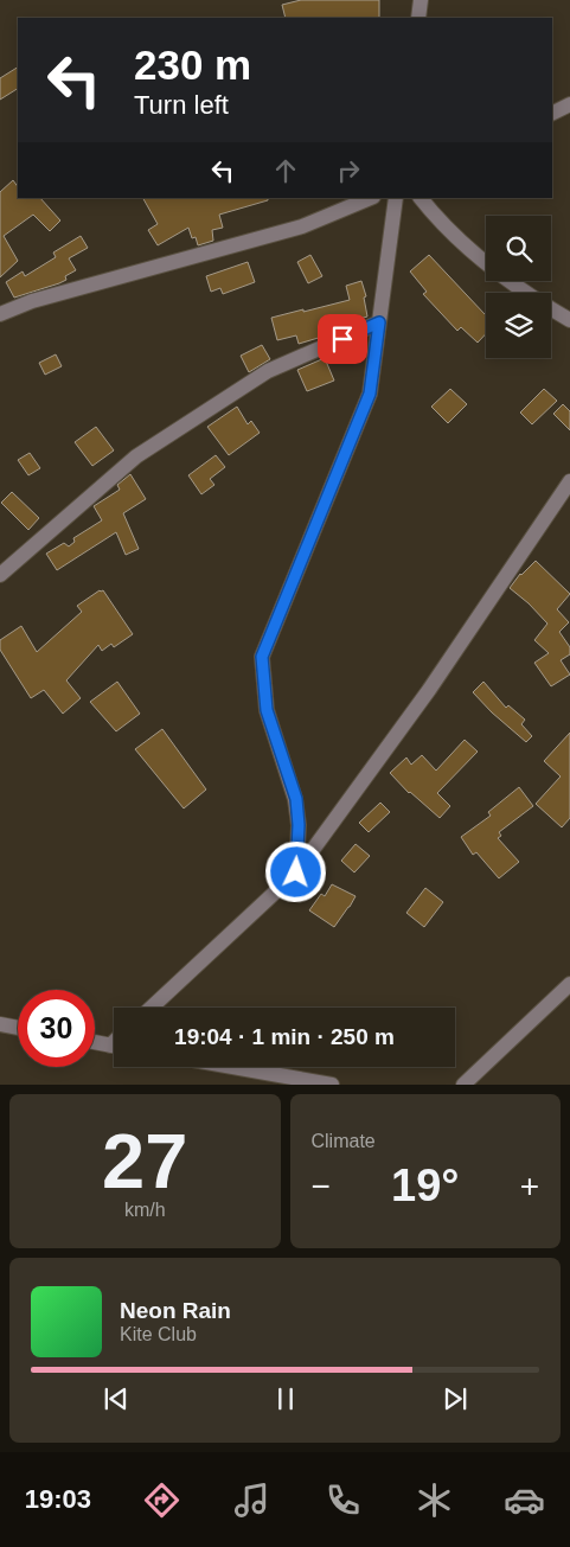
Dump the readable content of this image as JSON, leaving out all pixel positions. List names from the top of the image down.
{
  "page": {
    "turn": ["230 m", "Turn left"],
    "limit": "30",
    "trip": "19:04 · 1 min · 250 m",
    "tile": [
      ["27", "km/h"],
      "Climate"
    ],
    "heat": ["−", "19°", "+"],
    "song": ["Neon Rain", "Kite Club"],
    "tabs": "19:03"
  }
}
